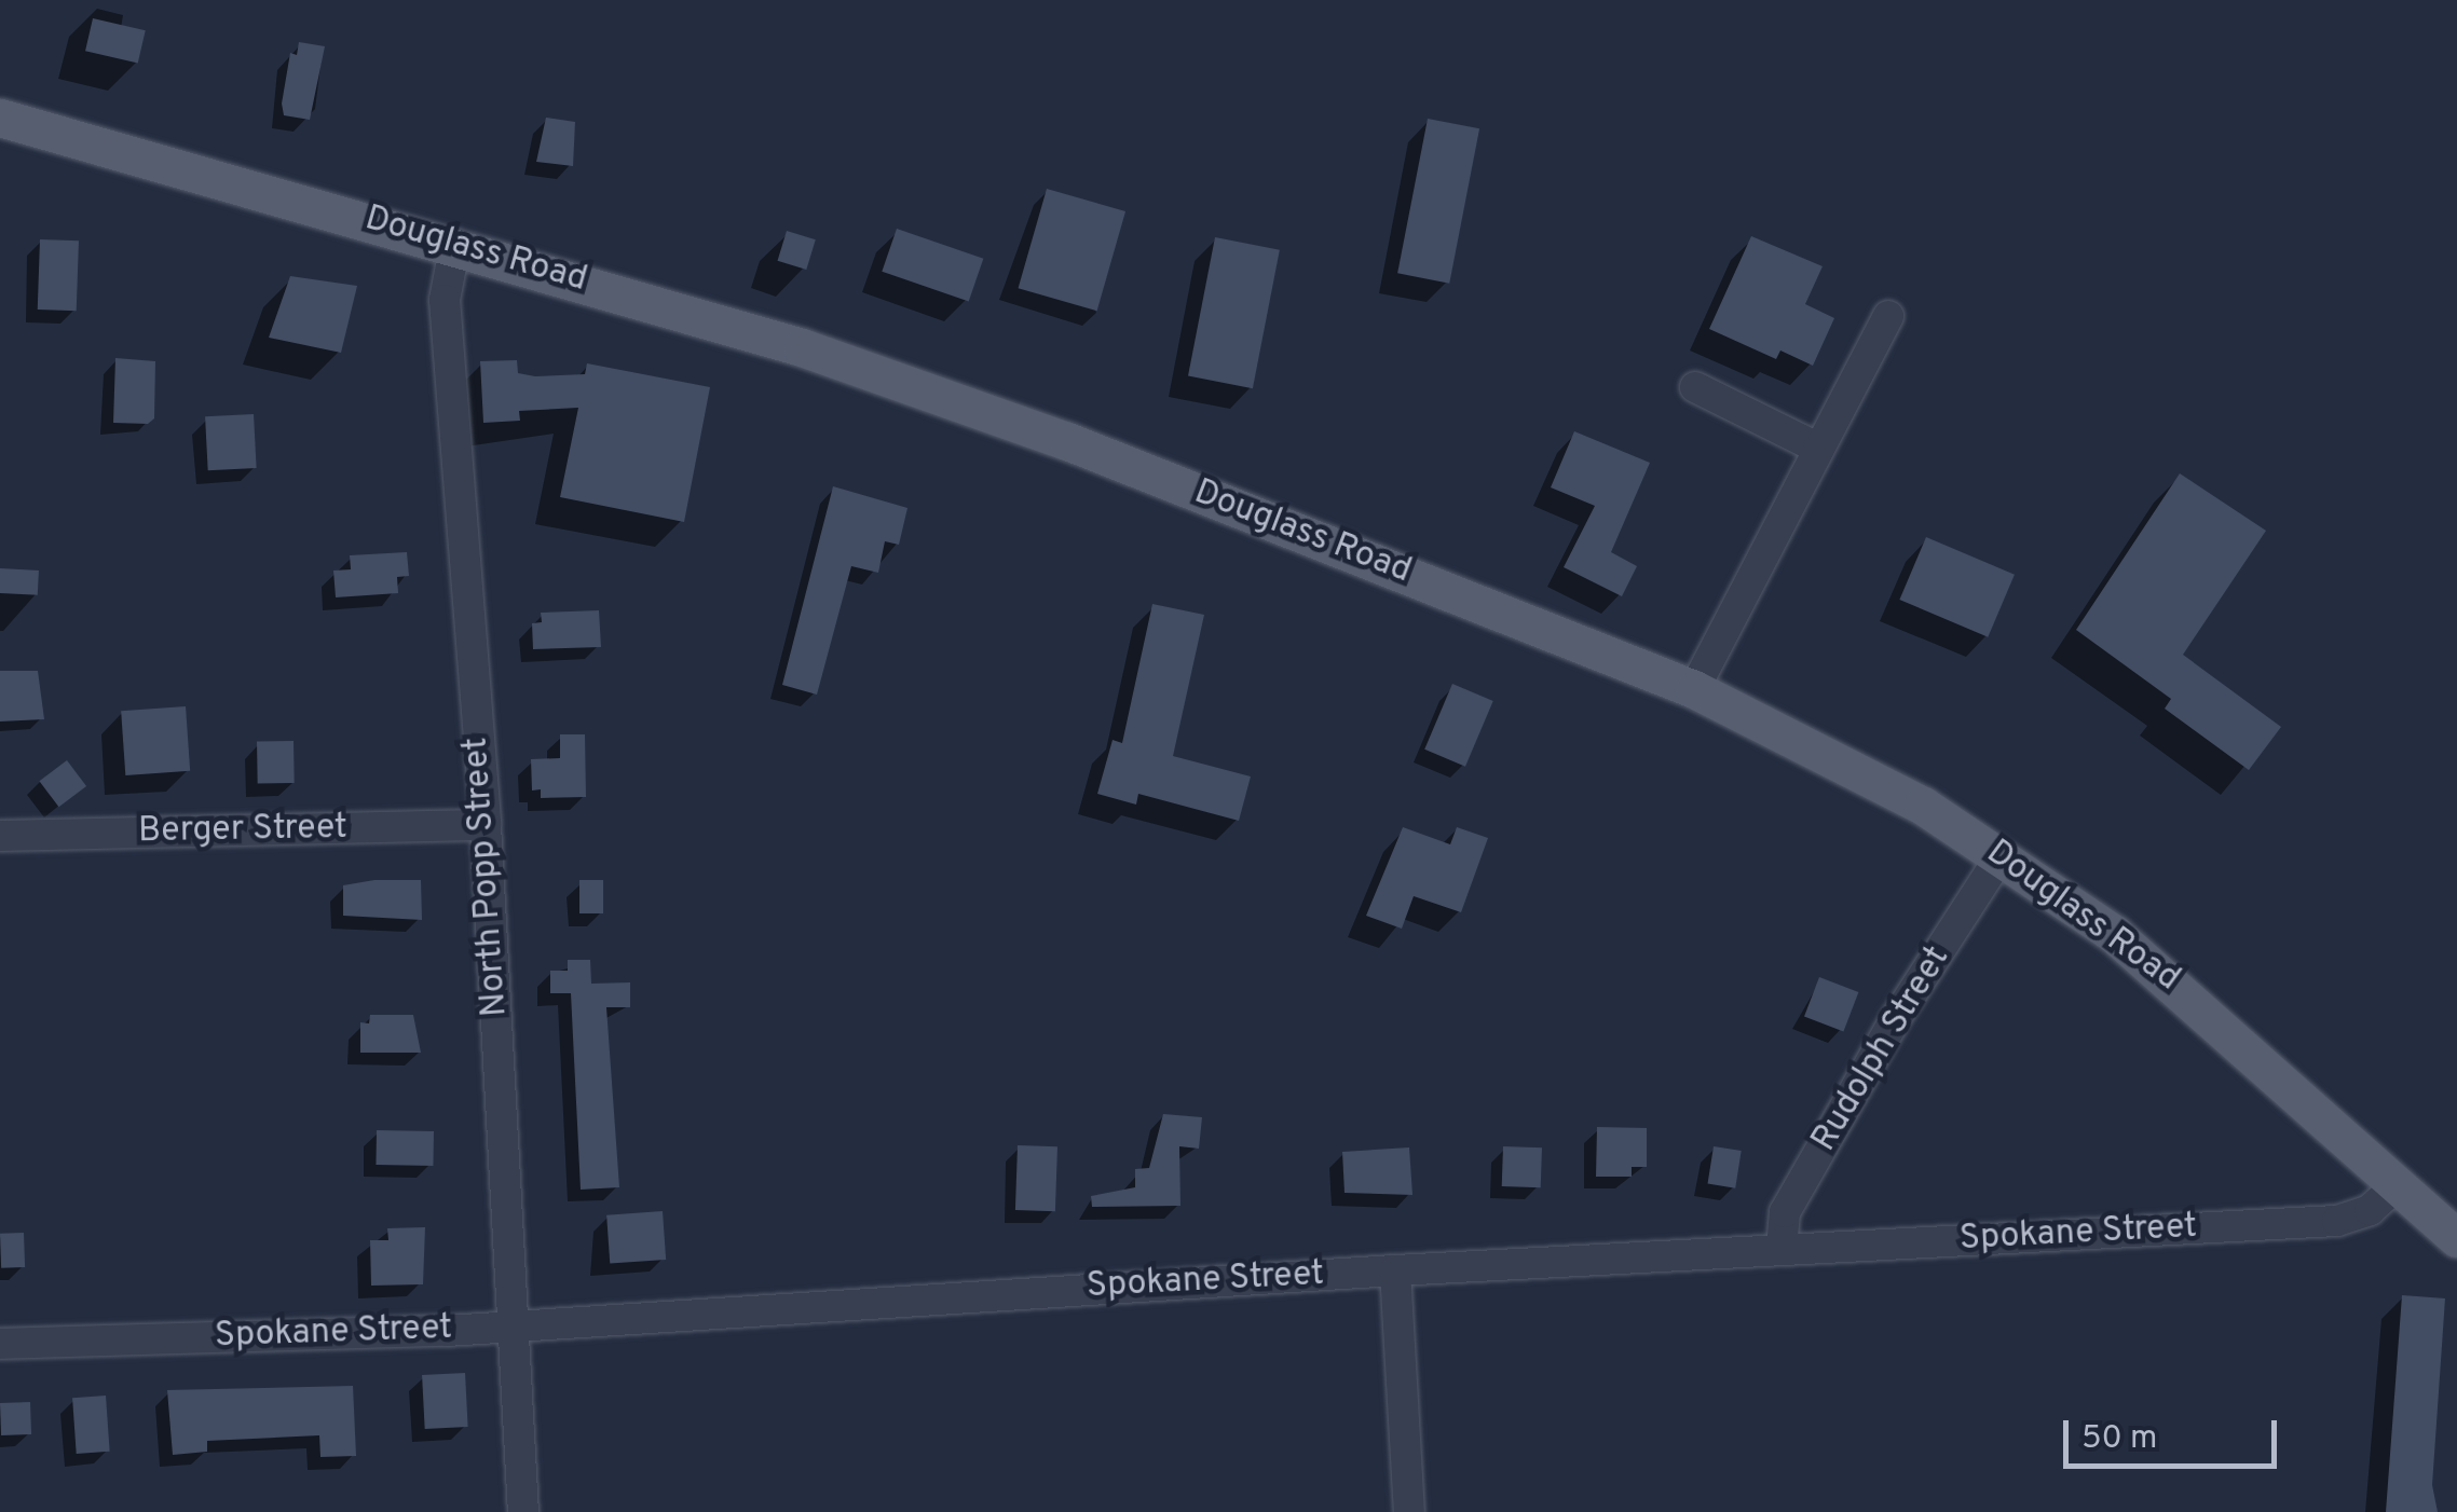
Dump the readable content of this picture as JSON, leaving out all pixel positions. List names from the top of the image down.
{
  "streets": {
    "main road": ["Douglass Road"],
    "street": [
      "Berger Street",
      "North Popp Street",
      "Rudolph Street",
      "Spokane Street"
    ]
  },
  "crossings": [
    ["Douglass Road", "North Popp Street"],
    ["Douglass Road", "Rudolph Street"],
    ["Douglass Road", "Spokane Street"],
    ["Berger Street", "North Popp Street"],
    ["North Popp Street", "Spokane Street"],
    ["Rudolph Street", "Spokane Street"]
  ],
  "scale_bar": "50 m"
}
